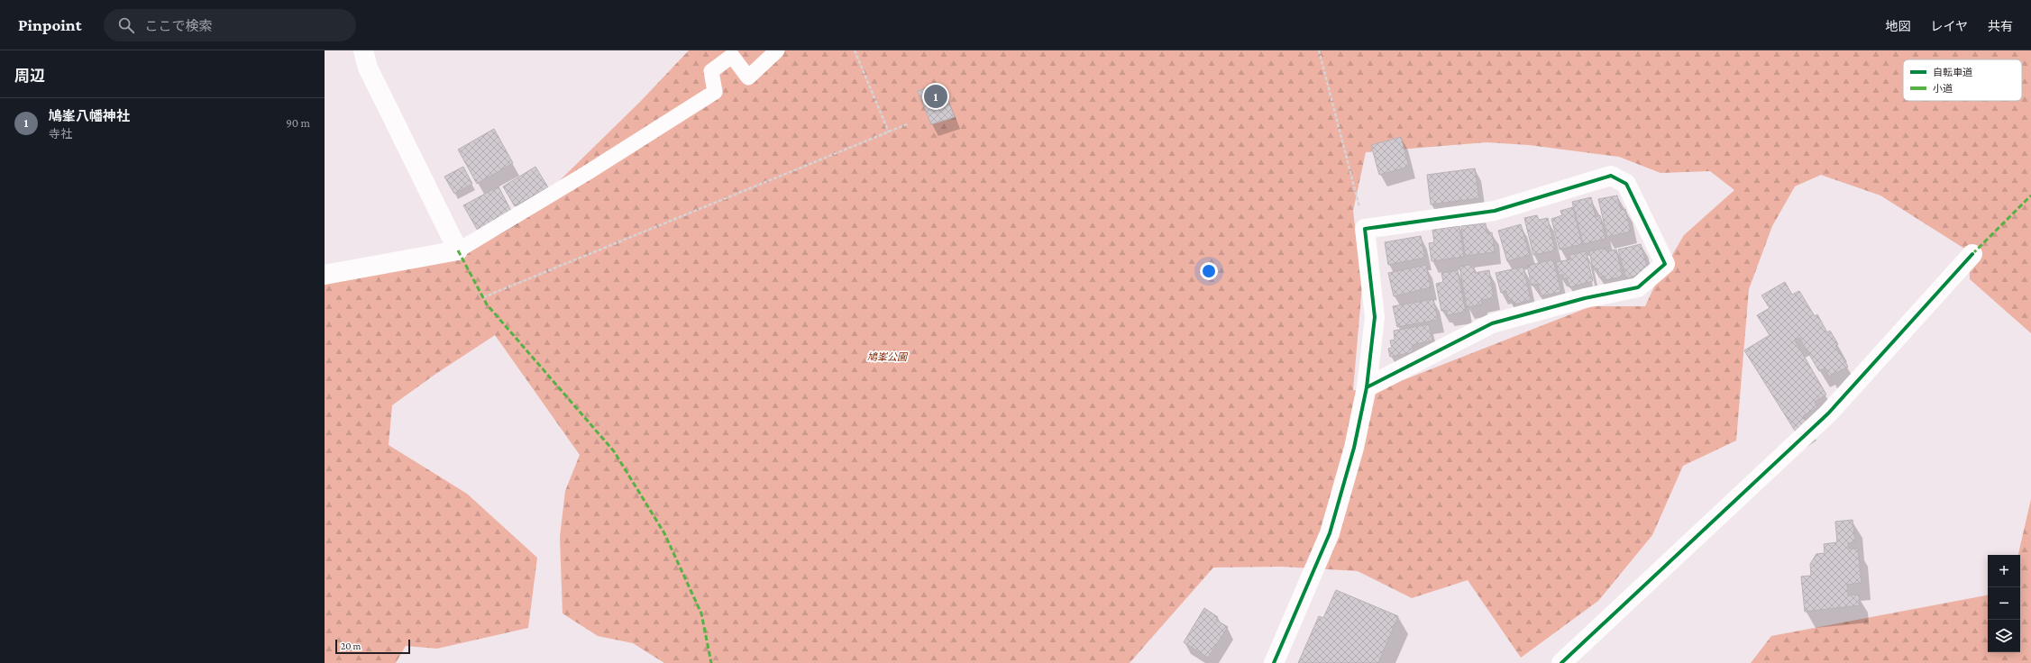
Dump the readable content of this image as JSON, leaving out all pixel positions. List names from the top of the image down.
{
  "parks": ["鳩峯公園"],
  "legend": ["自転車道", "小道"],
  "scale_bar": "20 m",
  "page": {
    "header": "Pinpoint",
    "search": "ここで検索",
    "nav": ["地図", "レイヤ", "共有"],
    "heading": "周辺",
    "pins": "1",
    "list": [
      {
        "mark": "1",
        "name": "鳩峯八幡神社",
        "note": "寺社",
        "value": "90 m"
      }
    ],
    "map_buttons": ["+", "−"],
    "scale": "20 m"
  }
}
